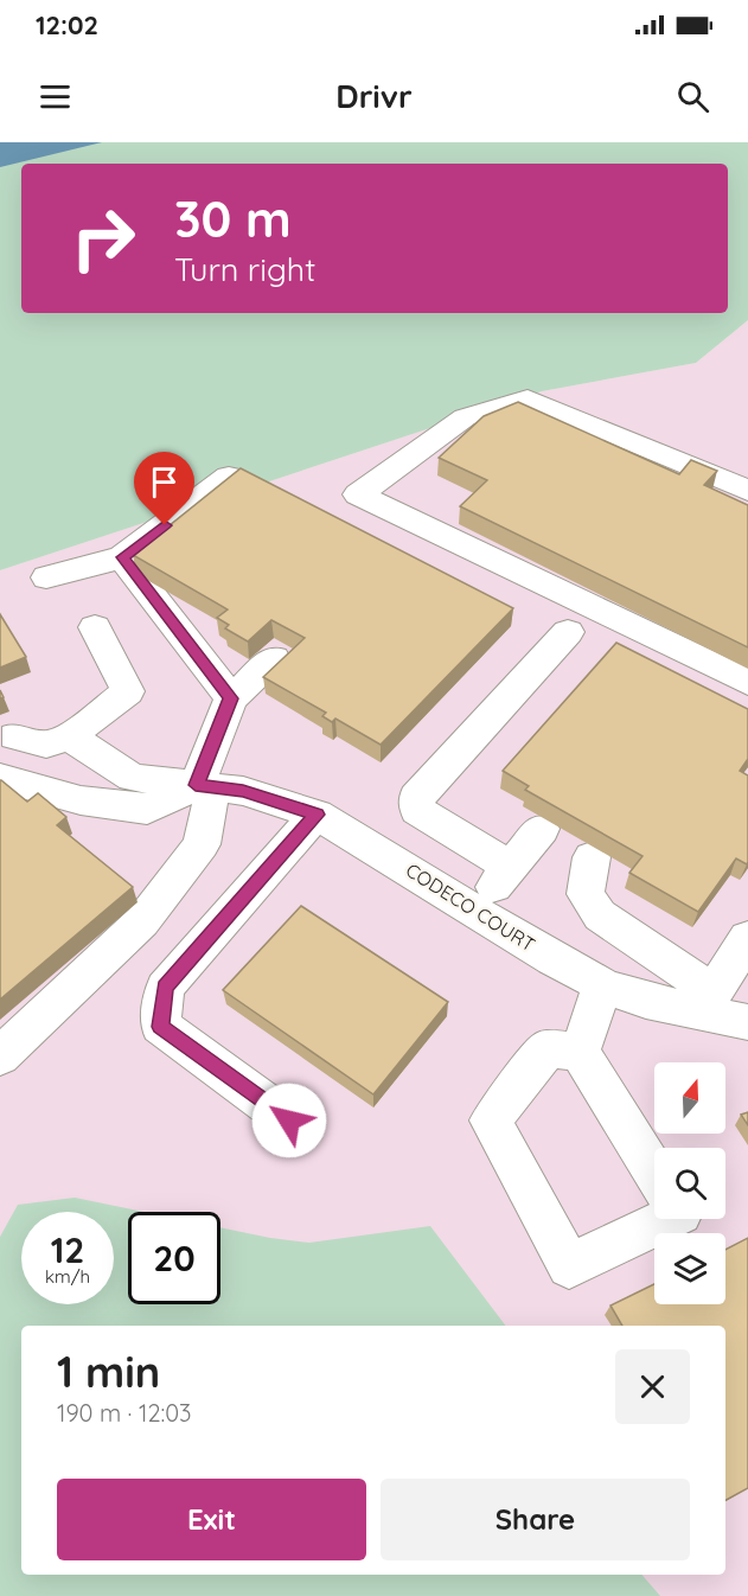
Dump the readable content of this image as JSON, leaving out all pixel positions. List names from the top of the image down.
{
  "streets": {
    "street": ["CODECO COURT"]
  },
  "north": "top",
  "page": {
    "status": "12:02",
    "header": "Drivr",
    "turn": ["30 m", "Turn right"],
    "speed": "12 km/h",
    "limit": "20",
    "heading": ["1 min", "190 m · 12:03"],
    "buttons": ["Exit", "Share"]
  }
}
